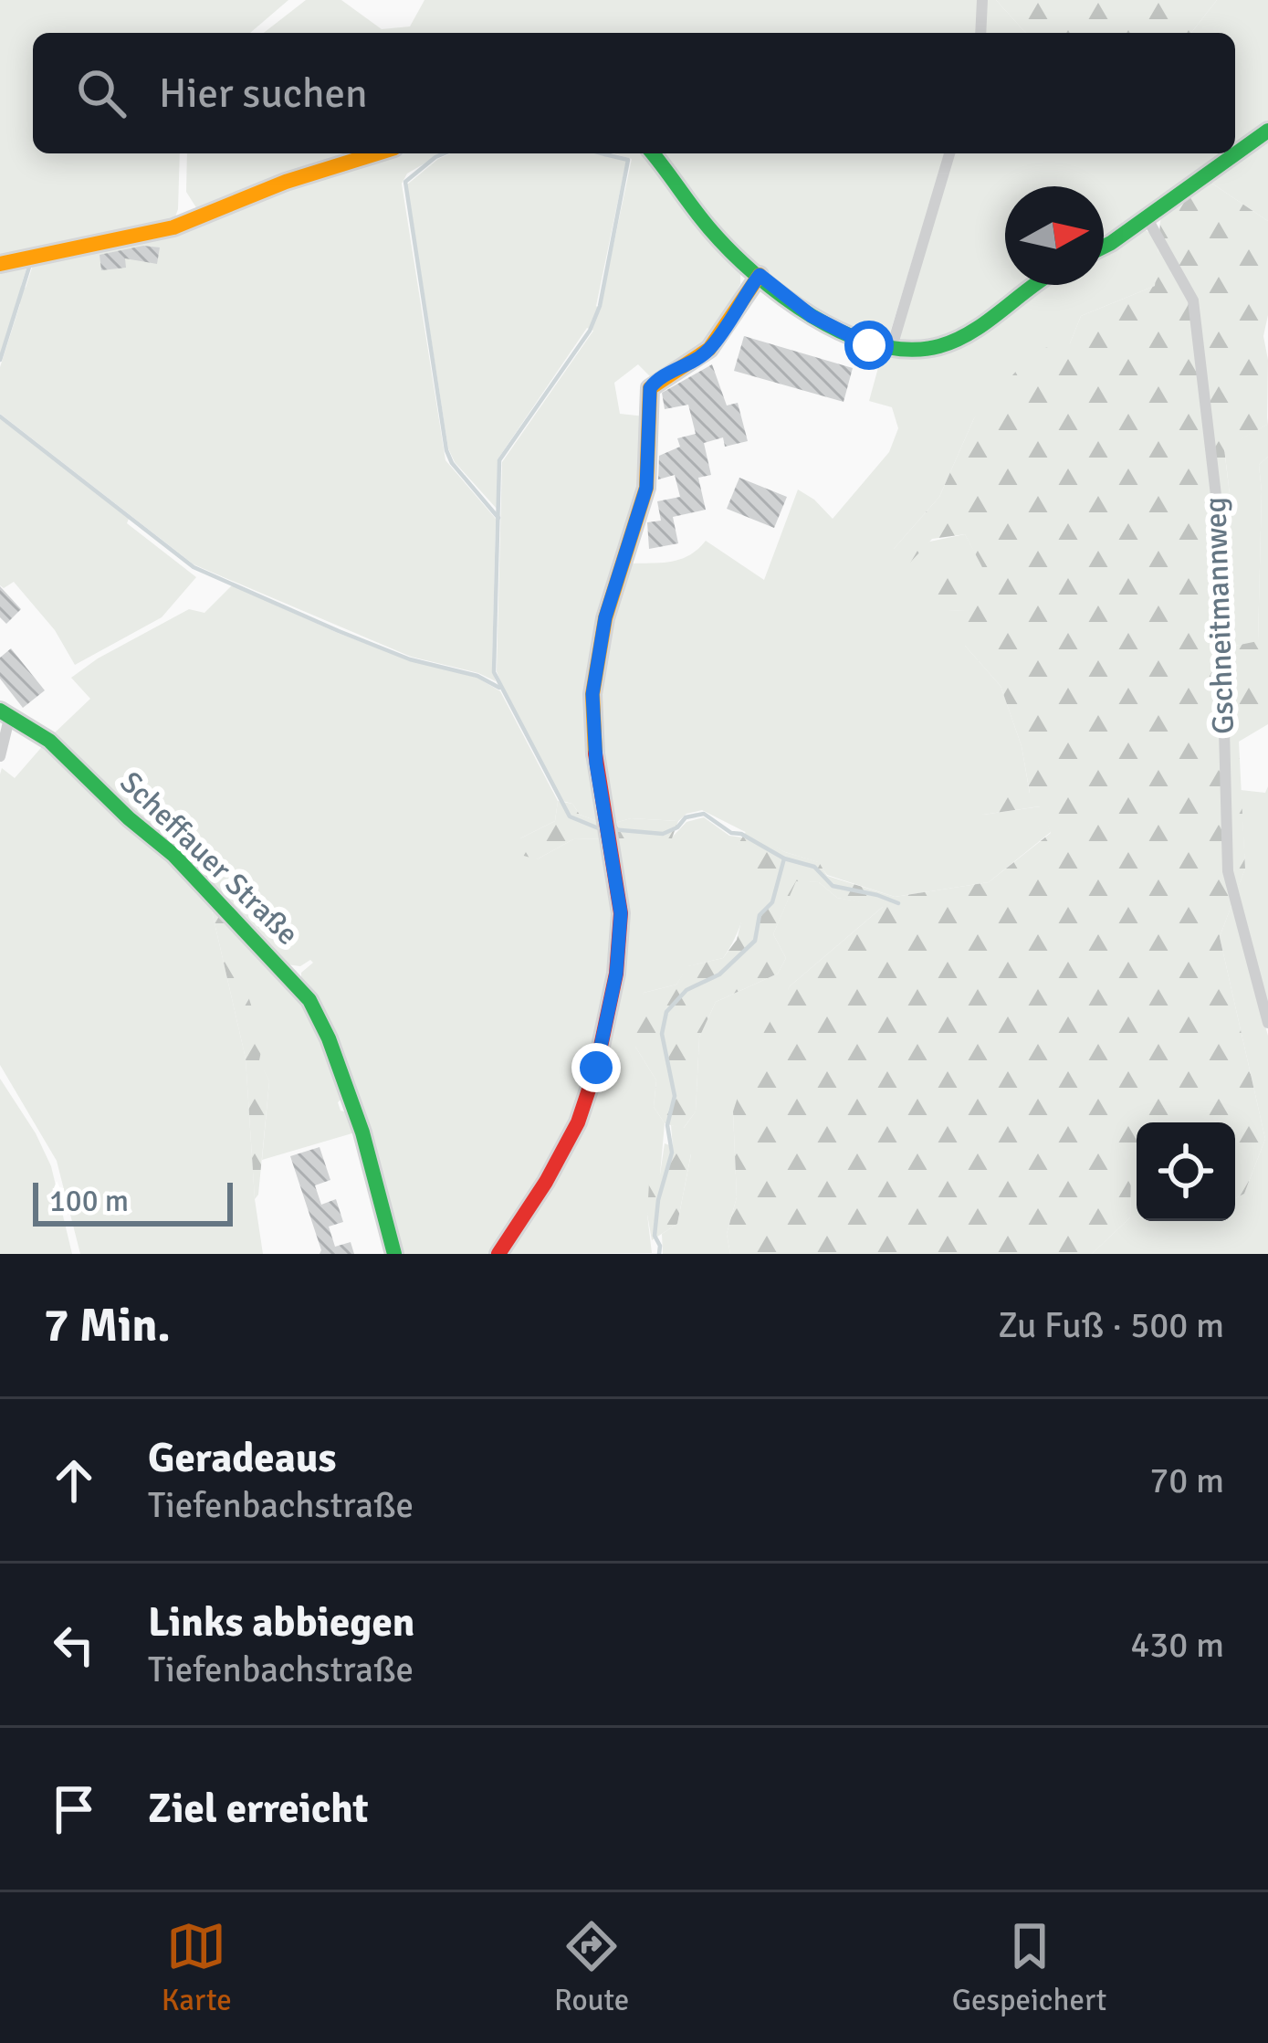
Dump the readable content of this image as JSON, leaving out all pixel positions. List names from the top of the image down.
{
  "streets": {
    "street": ["Gschneitmannweg", "Scheffauer Straße"]
  },
  "scale_bar": "100 m",
  "north": "right",
  "page": {
    "search": "Hier suchen",
    "scale": "100 m",
    "heading": ["7 Min.", "Zu Fuß · 500 m"],
    "list": [
      ["Geradeaus", "Tiefenbachstraße", "70 m"],
      ["Links abbiegen", "Tiefenbachstraße", "430 m"],
      "Ziel erreicht"
    ],
    "nav": ["Karte", "Route", "Gespeichert"]
  }
}
